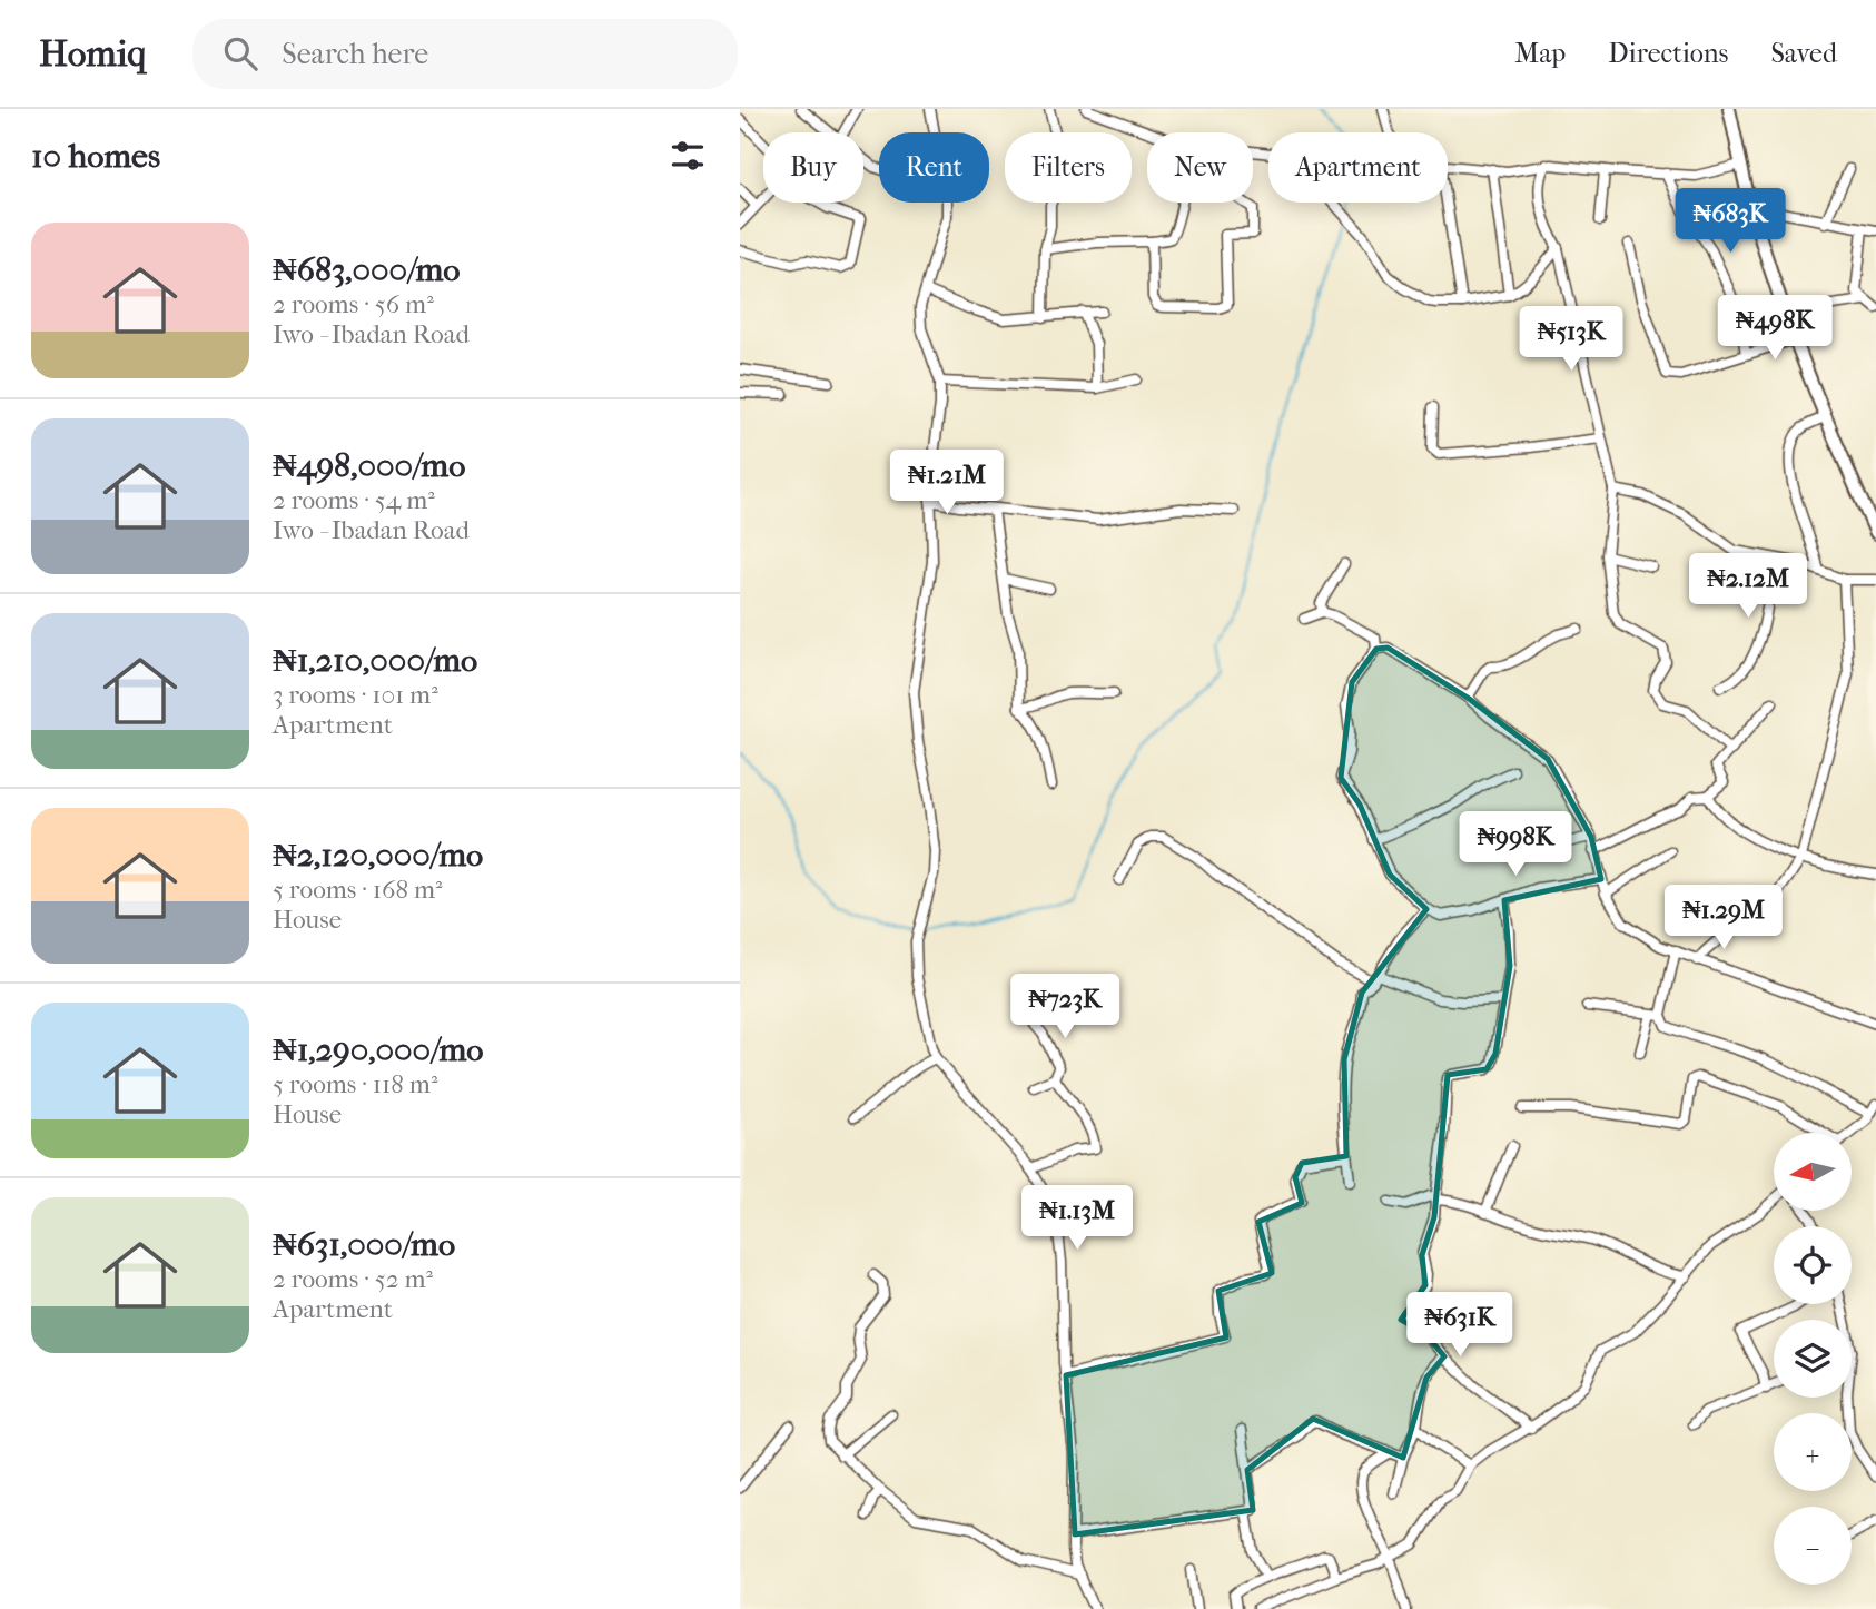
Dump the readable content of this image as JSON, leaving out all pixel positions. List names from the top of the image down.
{
  "north": "left",
  "page": {
    "header": "Homiq",
    "search": "Search here",
    "nav": ["Map", "Directions", "Saved"],
    "heading": "10 homes",
    "chip": [
      "Buy",
      "Rent",
      "Filters",
      "New",
      "Apartment"
    ],
    "price": [
      "₦683K",
      "₦498K",
      "₦513K",
      "₦1.21M",
      "₦2.12M",
      "₦998K",
      "₦1.29M",
      "₦723K",
      "₦1.13M",
      "₦631K"
    ],
    "list": [
      {
        "name": "₦683,000/mo",
        "note": "2 rooms · 56 m² · Iwo - Ibadan Road"
      },
      {
        "name": "₦498,000/mo",
        "note": "2 rooms · 54 m² · Iwo - Ibadan Road"
      },
      {
        "name": "₦1,210,000/mo",
        "note": "3 rooms · 101 m² · Apartment"
      },
      {
        "name": "₦2,120,000/mo",
        "note": "5 rooms · 168 m² · House"
      },
      {
        "name": "₦1,290,000/mo",
        "note": "5 rooms · 118 m² · House"
      },
      {
        "name": "₦631,000/mo",
        "note": "2 rooms · 52 m² · Apartment"
      }
    ],
    "map_buttons": ["+", "−"]
  }
}
